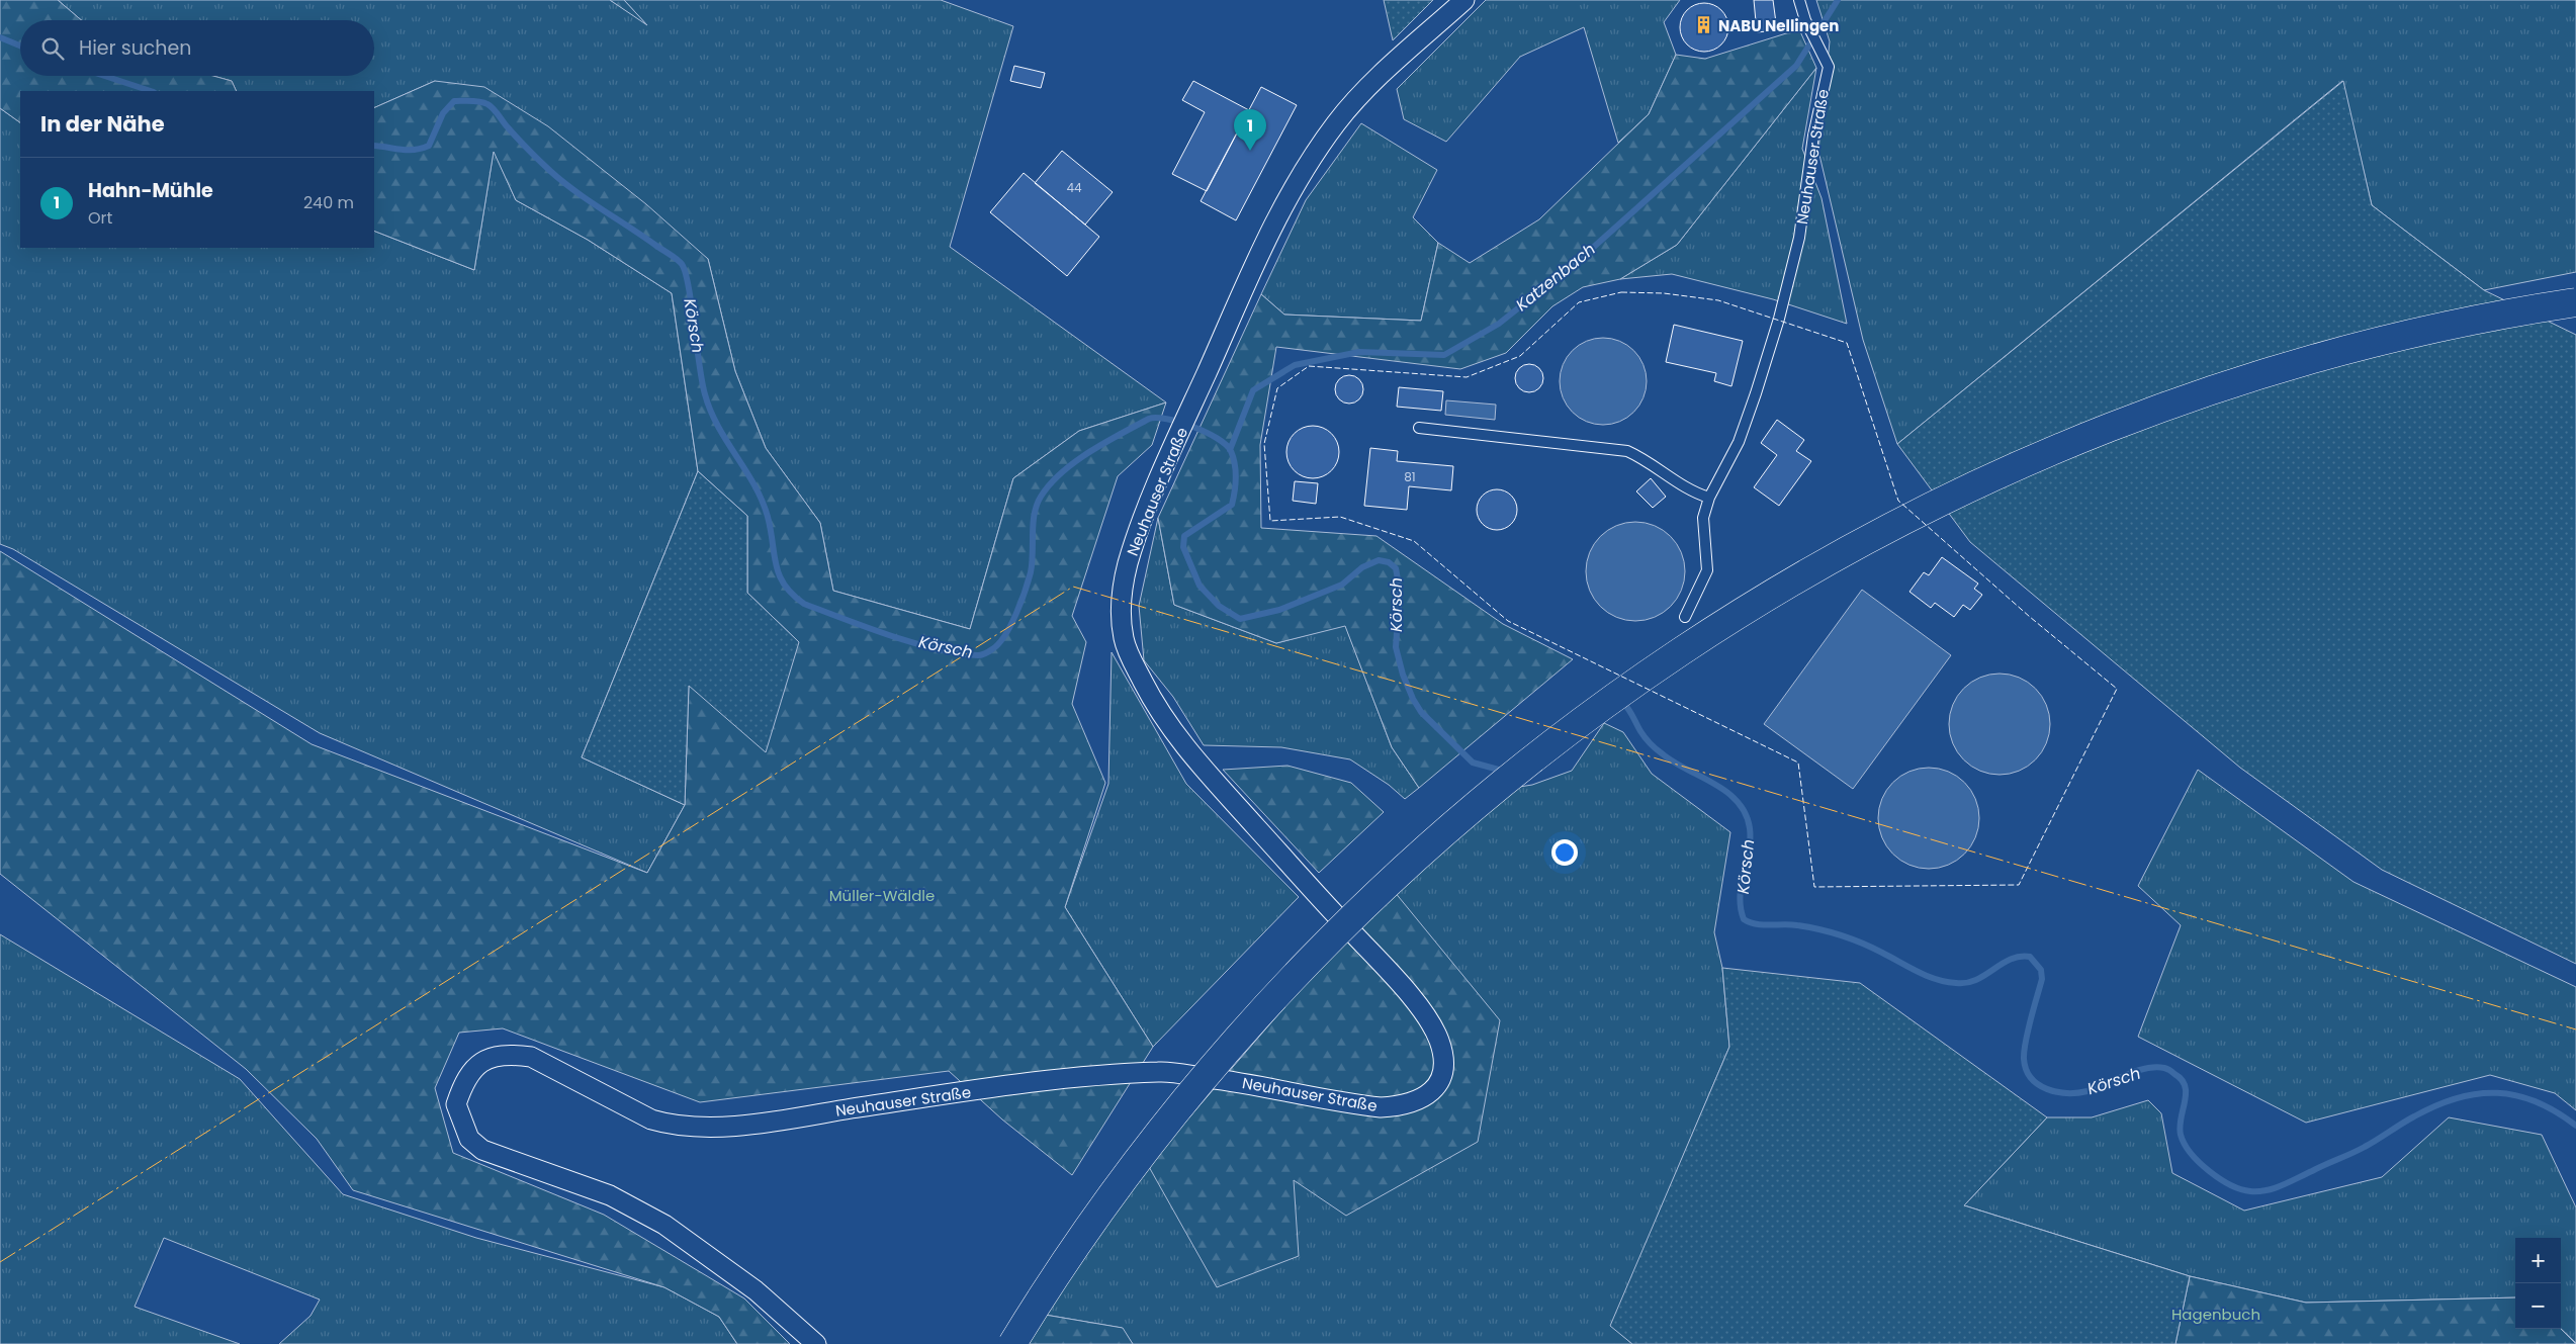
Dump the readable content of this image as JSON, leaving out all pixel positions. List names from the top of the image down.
{
  "streets": {
    "street": ["Neuhauser Straße"]
  },
  "water": ["Katzenbach", "Körsch"],
  "parks": ["Müller-Wäldle", "Hagenbuch"],
  "places": {
    "building": ["NABU Nellingen"]
  },
  "house_numbers": ["44", "81"],
  "page": {
    "search": "Hier suchen",
    "heading": "In der Nähe",
    "pins": "1",
    "list": [
      {
        "mark": "1",
        "name": "Hahn-Mühle",
        "note": "Ort",
        "value": "240 m"
      }
    ],
    "map_buttons": ["+", "−"]
  }
}
